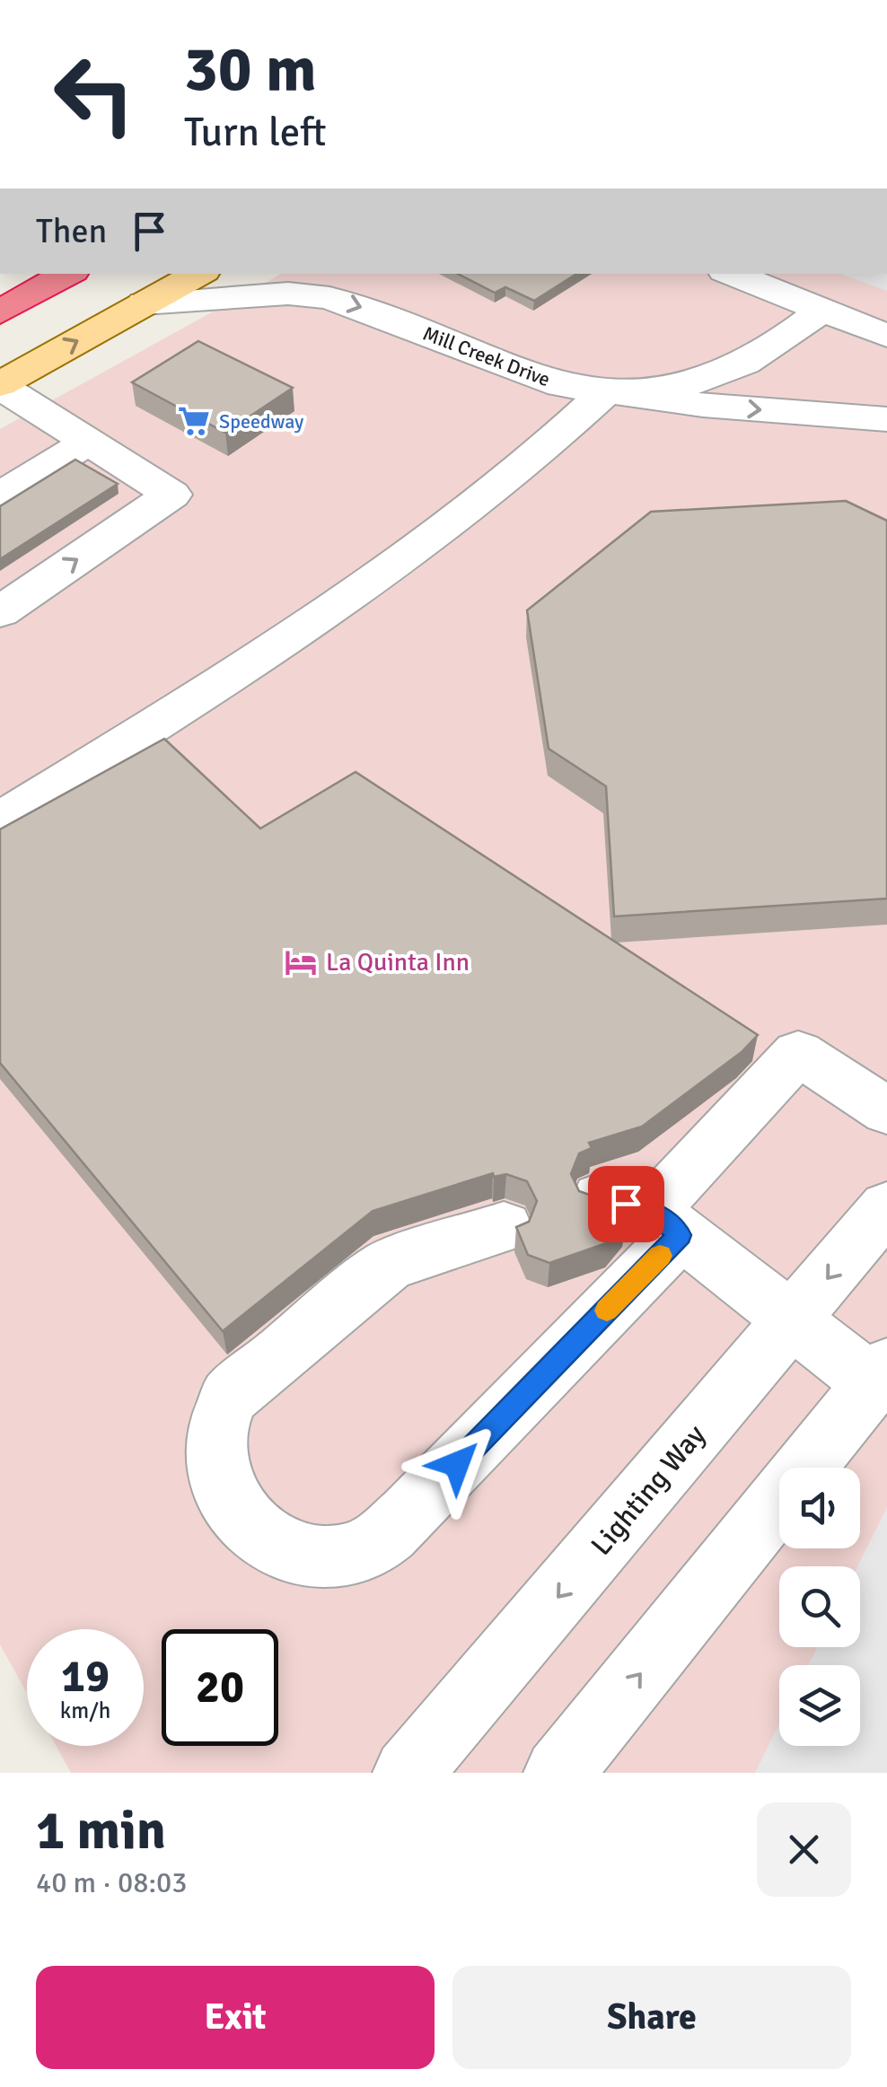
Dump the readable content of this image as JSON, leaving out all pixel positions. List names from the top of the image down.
{
  "streets": {
    "street": ["Mill Creek Drive", "Lighting Way"]
  },
  "one_way": ["Mill Creek Drive"],
  "places": {
    "supermarket": ["Speedway"],
    "hotel": ["La Quinta Inn"]
  },
  "page": {
    "turn": ["30 m", "Turn left"],
    "then": "Then",
    "speed": "19 km/h",
    "limit": "20",
    "heading": ["1 min", "40 m · 08:03"],
    "buttons": ["Exit", "Share"]
  }
}
